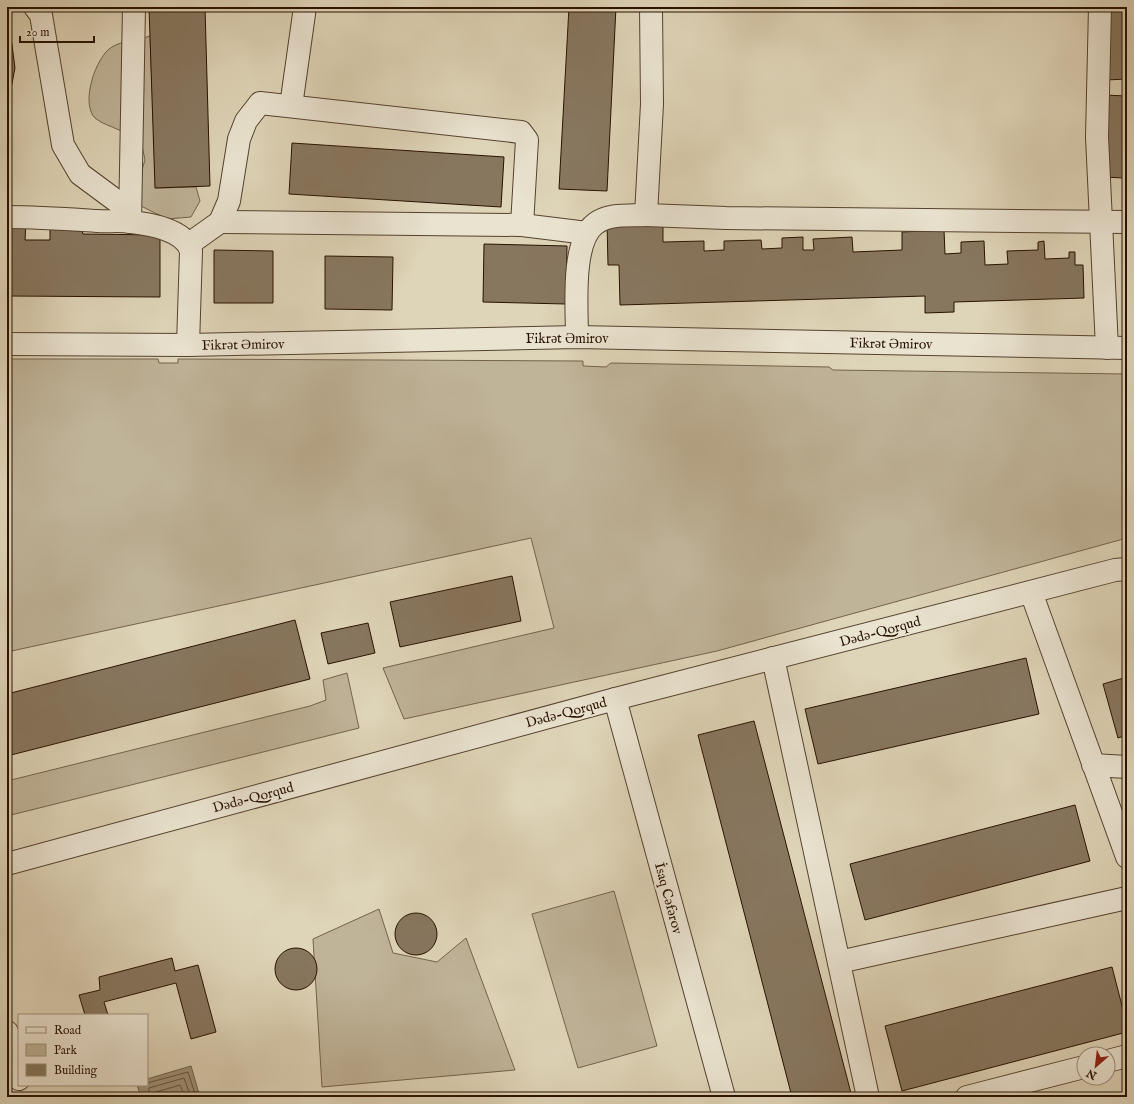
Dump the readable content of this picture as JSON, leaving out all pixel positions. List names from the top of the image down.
{
  "streets": {
    "street": ["Fikrət Əmirov", "Dədə-Qorqud", "İsaq Cəfərov"]
  },
  "crossings": [
    ["Dədə-Qorqud", "İsaq Cəfərov"]
  ],
  "legend": ["Road", "Park", "Building"],
  "scale_bar": "20 m",
  "north": "bottom left"
}
